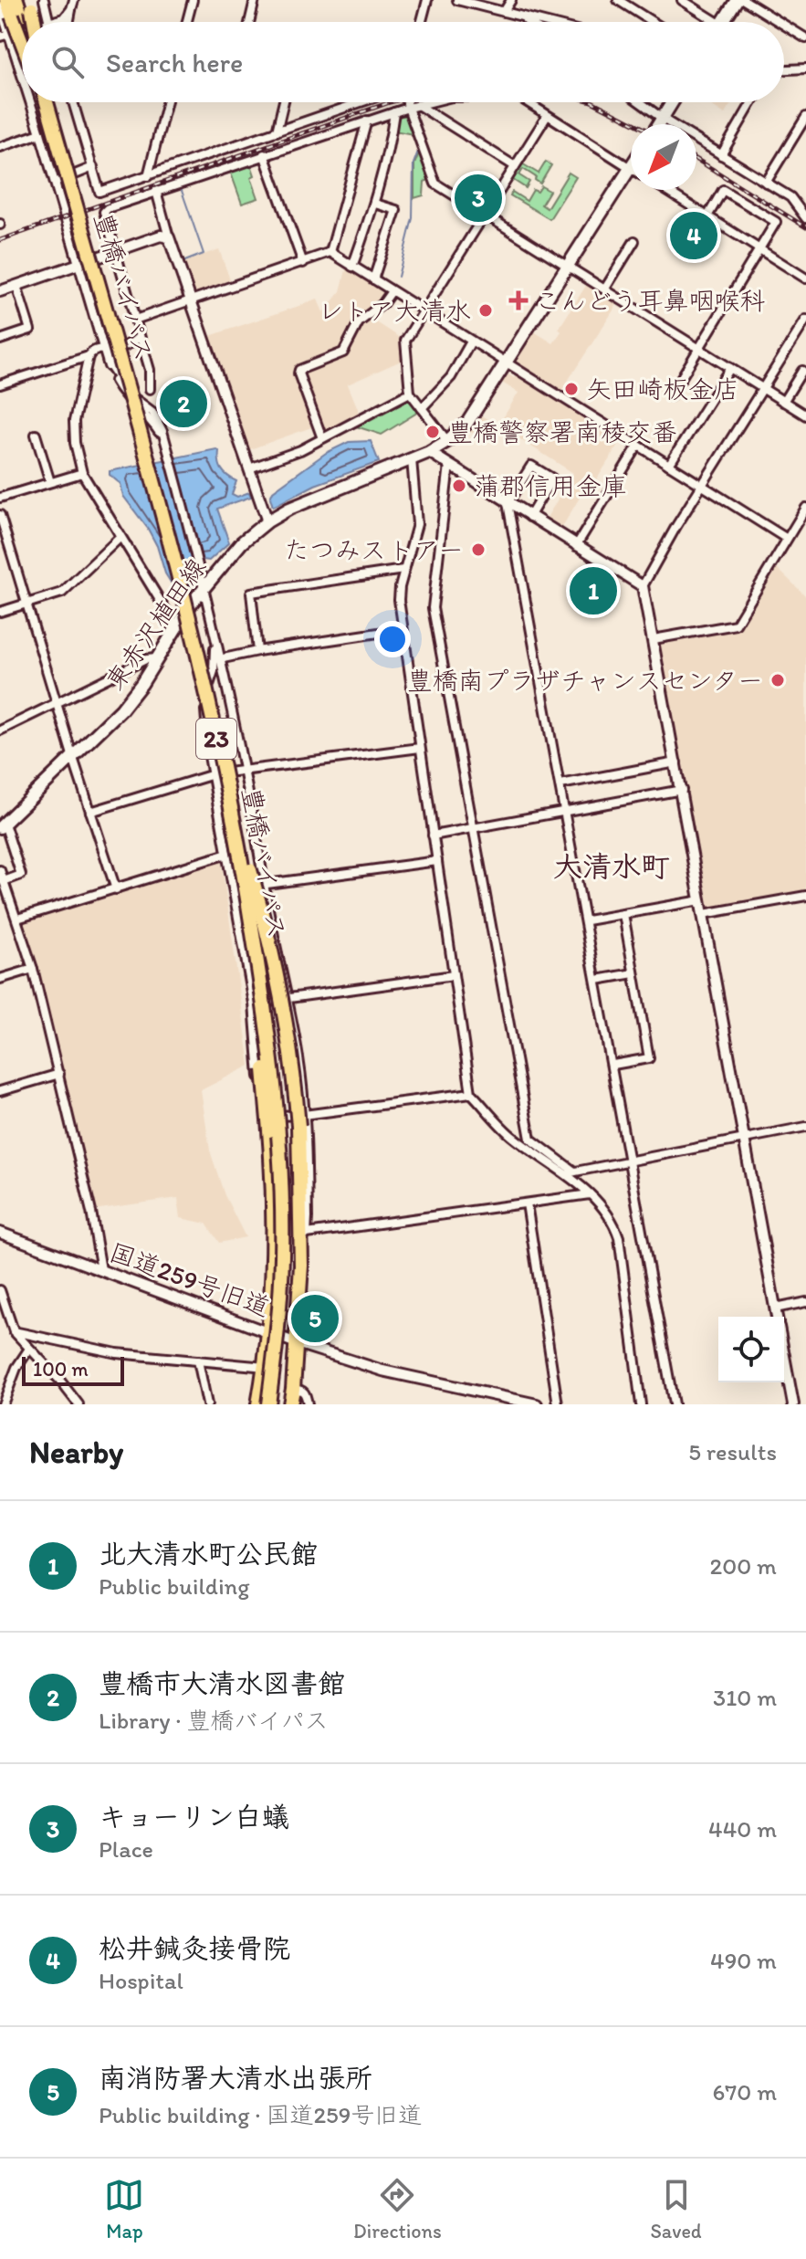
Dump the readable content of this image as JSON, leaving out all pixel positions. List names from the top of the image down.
{
  "streets": {
    "highway": ["豊橋バイパス", "23"],
    "main road": ["東赤沢植田線"],
    "street": ["国道259号旧道"]
  },
  "crossings": [
    ["豊橋バイパス", "23"],
    ["23", "国道259号旧道"]
  ],
  "districts": ["大清水町"],
  "places": {
    "health": ["こんどう耳鼻咽喉科"],
    "other": [
      "レトア大清水",
      "矢田崎板金店",
      "豊橋警察署南稜交番",
      "蒲郡信用金庫",
      "たつみストアー",
      "豊橋南プラザチャンスセンター"
    ]
  },
  "scale_bar": "100 m",
  "north": "bottom left",
  "page": {
    "search": "Search here",
    "pins": [
      "3",
      "4",
      "2",
      "1",
      "5"
    ],
    "scale": "100 m",
    "heading": ["Nearby", "5 results"],
    "list": [
      {
        "mark": "1",
        "name": "北大清水町公民館",
        "note": "Public building",
        "value": "200 m"
      },
      {
        "mark": "2",
        "name": "豊橋市大清水図書館",
        "note": "Library · 豊橋バイパス",
        "value": "310 m"
      },
      {
        "mark": "3",
        "name": "キョーリン白蟻",
        "note": "Place",
        "value": "440 m"
      },
      {
        "mark": "4",
        "name": "松井鍼灸接骨院",
        "note": "Hospital",
        "value": "490 m"
      },
      {
        "mark": "5",
        "name": "南消防署大清水出張所",
        "note": "Public building · 国道259号旧道",
        "value": "670 m"
      }
    ],
    "nav": ["Map", "Directions", "Saved"]
  }
}
